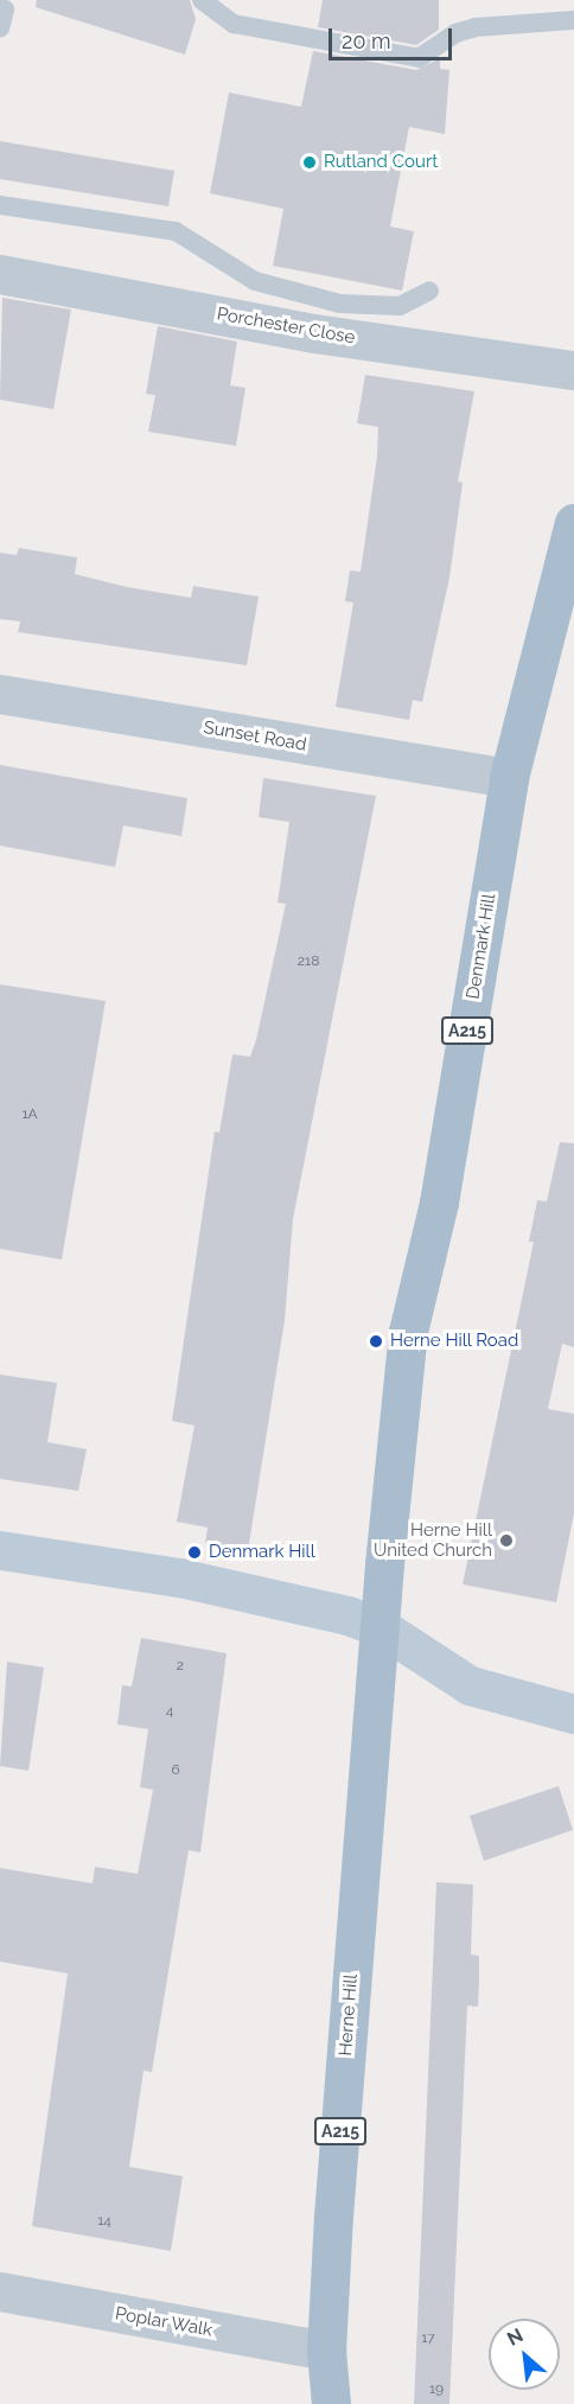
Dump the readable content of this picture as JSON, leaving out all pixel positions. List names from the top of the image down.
{
  "streets": {
    "main road": ["Denmark Hill", "A215", "Herne Hill"],
    "street": ["Porchester Close", "Sunset Road", "Poplar Walk"]
  },
  "crossings": [
    ["Sunset Road", "Denmark Hill"],
    ["Denmark Hill", "Herne Hill"],
    ["Herne Hill", "Poplar Walk"]
  ],
  "places": [
    "Rutland Court",
    "Herne Hill Road",
    "Herne Hill United Church",
    "Denmark Hill"
  ],
  "house_numbers": [
    "218",
    "1A",
    "2",
    "4",
    "6",
    "14",
    "17",
    "19"
  ],
  "scale_bar": "20 m",
  "north": "top left"
}
